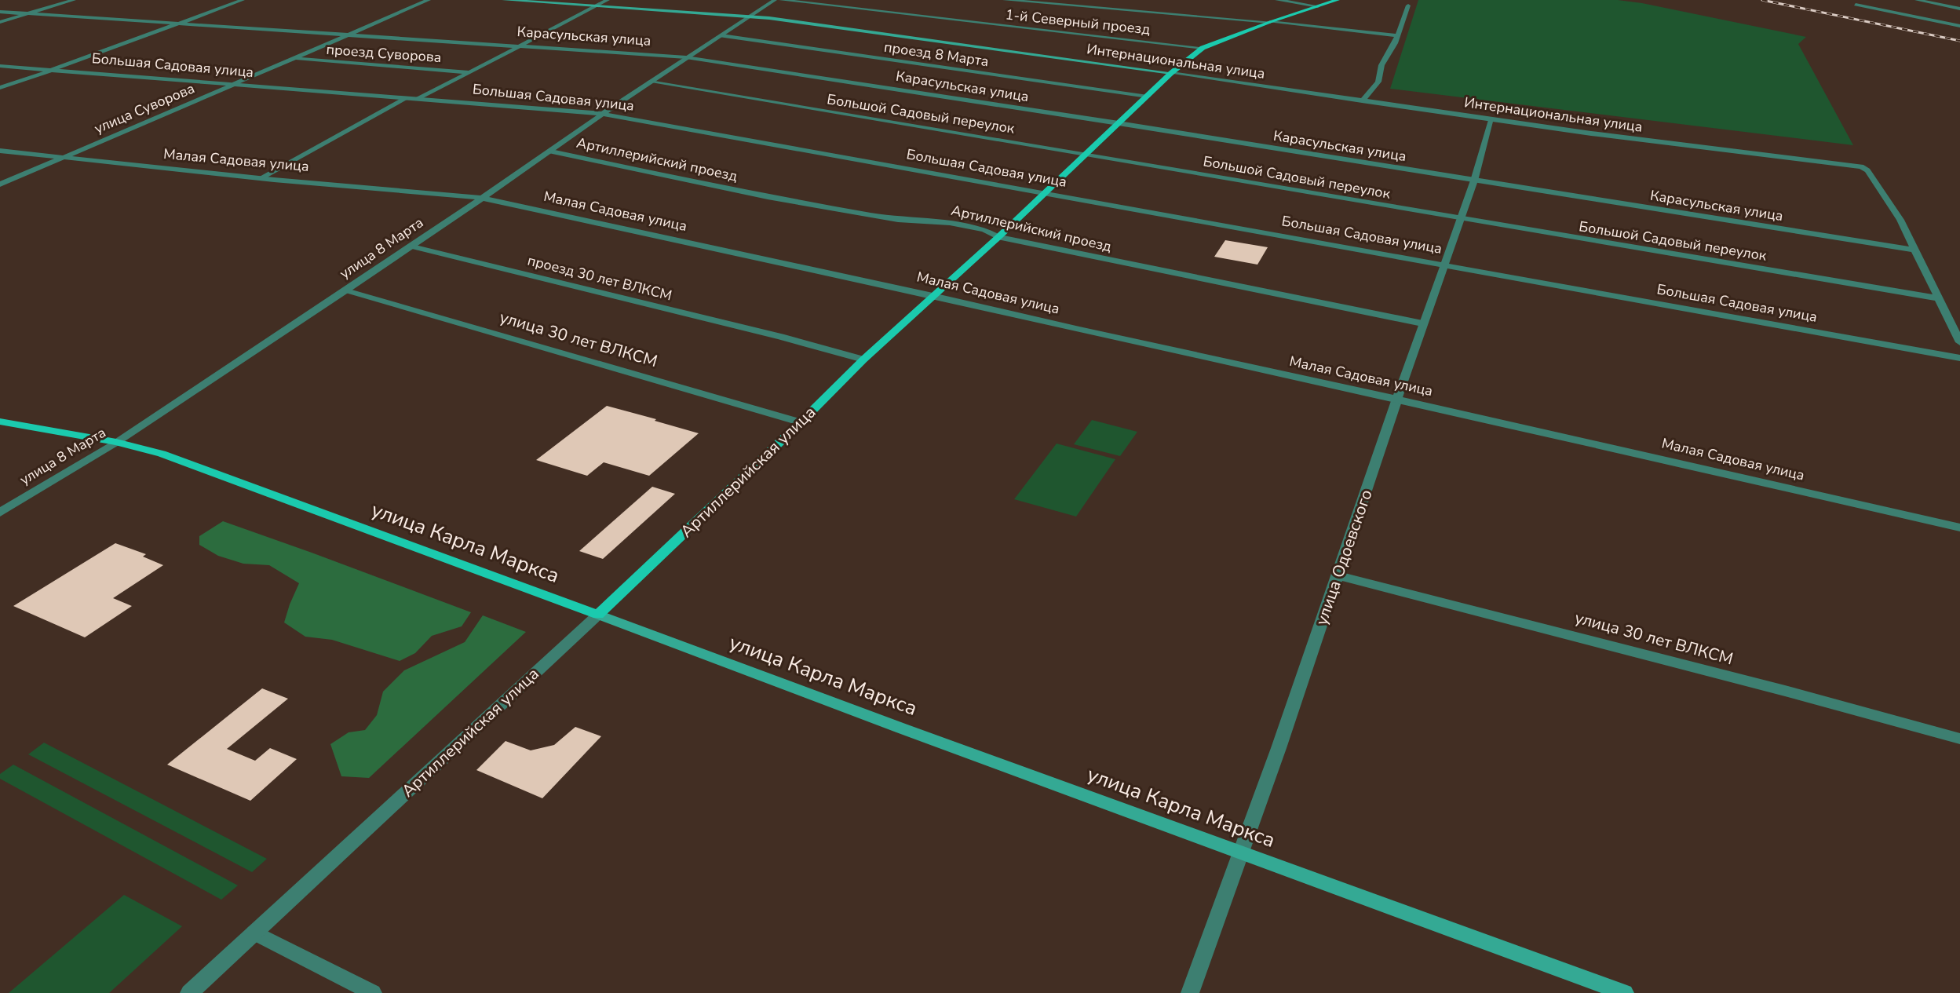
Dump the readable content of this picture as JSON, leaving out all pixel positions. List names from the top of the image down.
{
  "streets": {
    "main road": ["Интернациональная улица", "Артиллерийская улица", "улица Карла Маркса"],
    "street": [
      "1-й Северный проезд",
      "Карасульская улица",
      "проезд Суворова",
      "проезд 8 Марта",
      "Большая Садовая улица",
      "улица Суворова",
      "Большой Садовый переулок",
      "Артиллерийский проезд",
      "Малая Садовая улица",
      "улица 8 Марта",
      "проезд 30 лет ВЛКСМ",
      "улица 30 лет ВЛКСМ",
      "улица Одоевского"
    ]
  },
  "crossings": [
    ["1-й Северный проезд", "Артиллерийская улица"],
    ["Карасульская улица", "Интернациональная улица"],
    ["Карасульская улица", "улица Суворова"],
    ["Карасульская улица", "улица 8 Марта"],
    ["Карасульская улица", "Артиллерийская улица"],
    ["Карасульская улица", "улица Одоевского"],
    ["проезд Суворова", "улица Суворова"],
    ["проезд 8 Марта", "улица 8 Марта"],
    ["проезд 8 Марта", "Артиллерийская улица"],
    ["Интернациональная улица", "Большой Садовый переулок"],
    ["Интернациональная улица", "улица 8 Марта"],
    ["Интернациональная улица", "Артиллерийская улица"],
    ["Интернациональная улица", "улица Одоевского"],
    ["Большая Садовая улица", "улица Суворова"],
    ["Большая Садовая улица", "улица 8 Марта"],
    ["Большая Садовая улица", "Артиллерийская улица"],
    ["Большая Садовая улица", "улица Одоевского"],
    ["улица Суворова", "Малая Садовая улица"],
    ["Большой Садовый переулок", "улица 8 Марта"],
    ["Большой Садовый переулок", "Артиллерийская улица"],
    ["Большой Садовый переулок", "улица Одоевского"],
    ["Артиллерийский проезд", "улица 8 Марта"],
    ["Артиллерийский проезд", "Артиллерийская улица"],
    ["Артиллерийский проезд", "улица Одоевского"],
    ["Малая Садовая улица", "улица 8 Марта"],
    ["Малая Садовая улица", "Артиллерийская улица"],
    ["Малая Садовая улица", "улица Одоевского"],
    ["улица 8 Марта", "проезд 30 лет ВЛКСМ"],
    ["улица 8 Марта", "улица 30 лет ВЛКСМ"],
    ["улица 8 Марта", "улица Карла Маркса"],
    ["проезд 30 лет ВЛКСМ", "Артиллерийская улица"],
    ["улица 30 лет ВЛКСМ", "Артиллерийская улица"],
    ["улица 30 лет ВЛКСМ", "улица Одоевского"],
    ["Артиллерийская улица", "улица Карла Маркса"],
    ["улица Карла Маркса", "улица Одоевского"]
  ]
}
